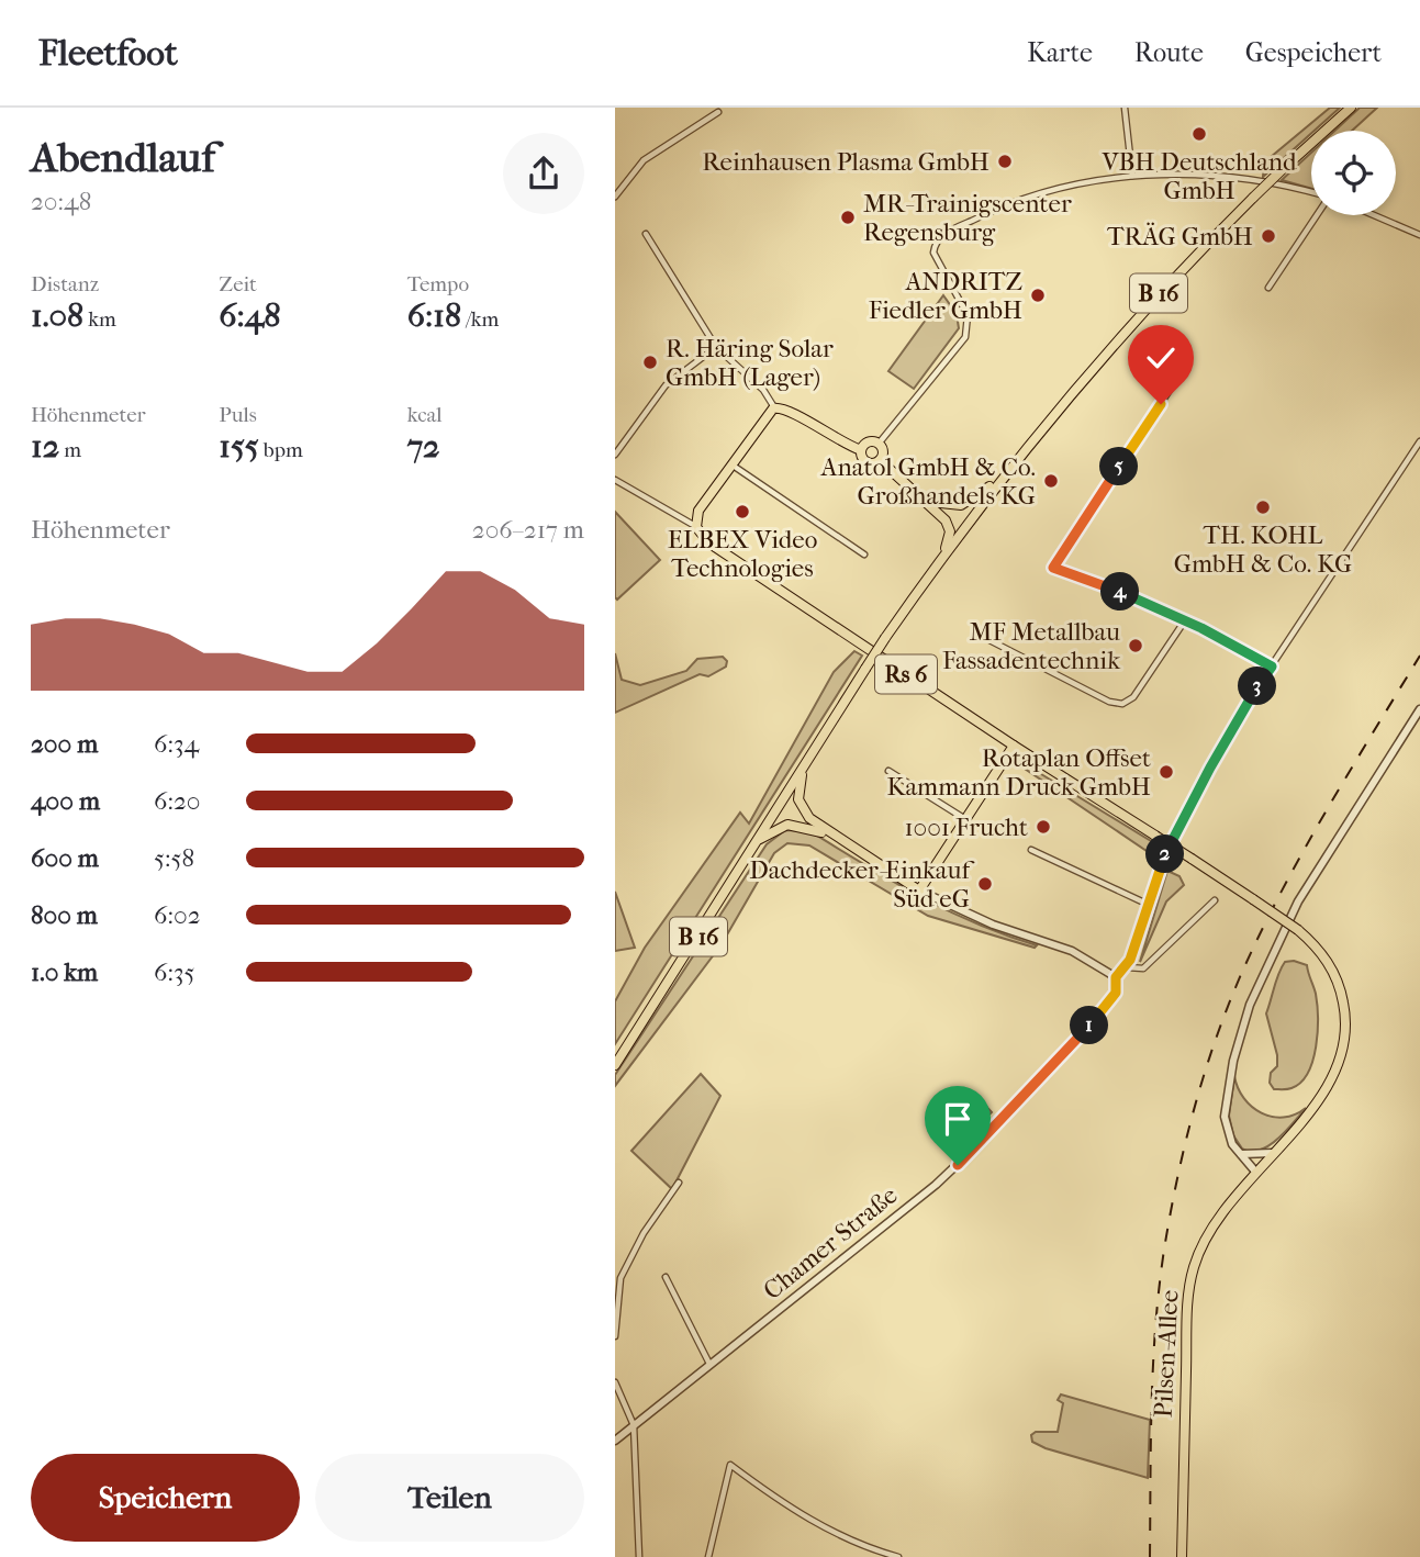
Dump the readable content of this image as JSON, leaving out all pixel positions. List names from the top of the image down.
{
  "streets": {
    "main road": ["B 16", "Rs 6", "Pilsen-Allee"],
    "street": ["Chamer Straße"]
  },
  "crossings": [
    ["Rs 6", "Pilsen-Allee"]
  ],
  "places": [
    "VBH Deutschland GmbH",
    "Reinhausen Plasma GmbH",
    "MR-Trainigscenter Regensburg",
    "TRÄG GmbH",
    "ANDRITZ Fiedler GmbH",
    "R. Häring Solar GmbH (Lager)",
    "Anatol GmbH & Co. Großhandels KG",
    "TH. KOHL GmbH & Co. KG",
    "ELBEX Video Technologies",
    "MF Metallbau Fassadentechnik",
    "Rotaplan Offset Kammann Druck GmbH",
    "1001 Frucht",
    "Dachdecker-Einkauf Süd eG"
  ],
  "page": {
    "header": "Fleetfoot",
    "nav": ["Karte", "Route", "Gespeichert"],
    "heading": ["Abendlauf", "20:48"],
    "stats": [
      ["Distanz", "1.08 km"],
      ["Zeit", "6:48"],
      ["Tempo", "6:18 /km"],
      ["Höhenmeter", "12 m"],
      ["Puls", "155 bpm"],
      ["kcal", "72"]
    ],
    "pins": [
      "5",
      "4",
      "3",
      "2",
      "1"
    ],
    "chart": ["Höhenmeter", "206–217 m"],
    "list": [
      {
        "name": "200 m",
        "note": "6:34"
      },
      {
        "name": "400 m",
        "note": "6:20"
      },
      {
        "name": "600 m",
        "note": "5:58"
      },
      {
        "name": "800 m",
        "note": "6:02"
      },
      {
        "name": "1.0 km",
        "note": "6:35"
      }
    ],
    "buttons": ["Speichern", "Teilen"]
  }
}
